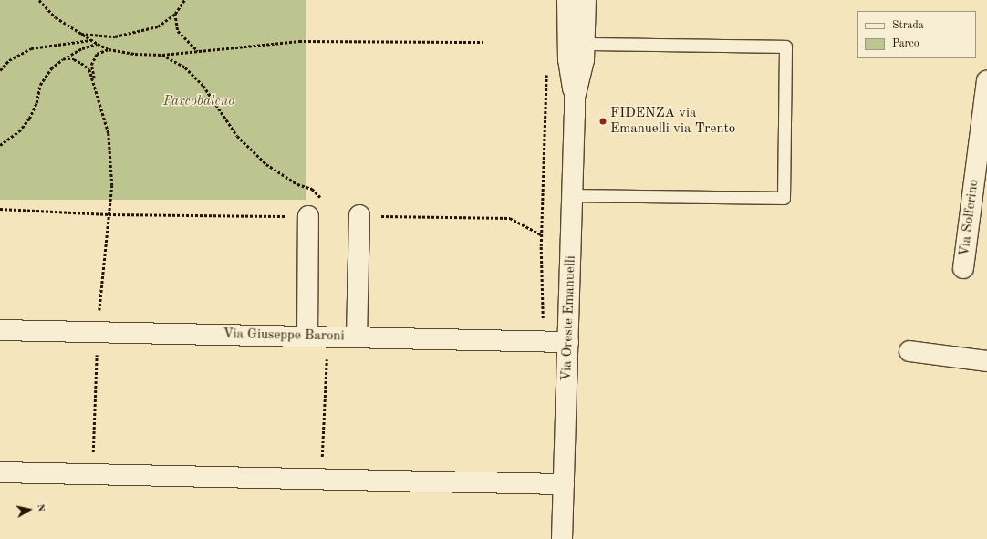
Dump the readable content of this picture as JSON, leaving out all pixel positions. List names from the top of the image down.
{
  "streets": {
    "street": ["Via Solferino", "Via Oreste Emanuelli", "Via Giuseppe Baroni"]
  },
  "crossings": [
    ["Via Oreste Emanuelli", "Via Giuseppe Baroni"]
  ],
  "parks": ["Parcobaleno"],
  "places": ["FIDENZA via Emanuelli via Trento"],
  "legend": ["Strada", "Parco"],
  "north": "right"
}
